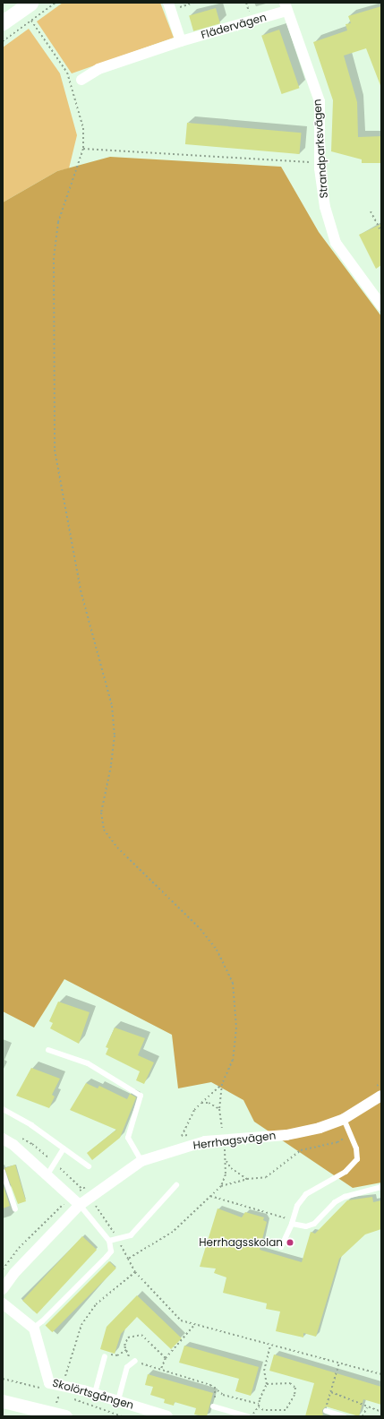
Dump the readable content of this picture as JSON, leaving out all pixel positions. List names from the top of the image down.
{
  "streets": {
    "street": [
      "Flädervägen",
      "Strandparksvägen",
      "Herrhagsvägen",
      "Skolörtsgången"
    ]
  },
  "crossings": [
    ["Flädervägen", "Strandparksvägen"]
  ],
  "places": ["Herrhagsskolan"]
}
